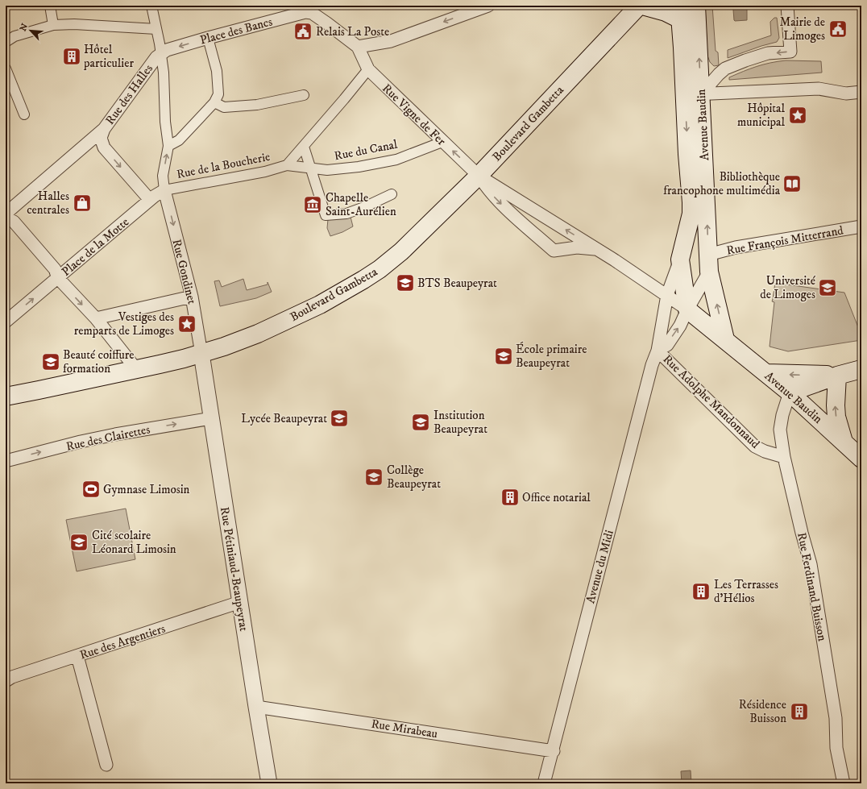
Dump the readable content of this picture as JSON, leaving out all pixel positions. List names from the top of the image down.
{
  "streets": {
    "main road": ["Boulevard Gambetta", "Avenue Baudin"],
    "street": [
      "Place des Bancs",
      "Rue des Halles",
      "Rue Vigne de Fer",
      "Rue du Canal",
      "Rue de la Boucherie",
      "Rue François Mitterrand",
      "Place de la Motte",
      "Rue Gondinet",
      "Rue Adolphe Mandonnaud",
      "Rue des Clairettes",
      "Avenue du Midi",
      "Rue Pétiniaud-Beaupeyrat",
      "Rue Ferdinand Buisson",
      "Rue des Argentiers",
      "Rue Mirabeau"
    ]
  },
  "crossings": [
    ["Place des Bancs", "Rue des Halles"],
    ["Rue Vigne de Fer", "Boulevard Gambetta"],
    ["Rue Vigne de Fer", "Rue du Canal"],
    ["Boulevard Gambetta", "Rue Gondinet"],
    ["Boulevard Gambetta", "Rue Pétiniaud-Beaupeyrat"],
    ["Avenue Baudin", "Rue François Mitterrand"],
    ["Avenue Baudin", "Avenue du Midi"],
    ["Avenue Baudin", "Rue Ferdinand Buisson"],
    ["Rue du Canal", "Rue de la Boucherie"],
    ["Rue de la Boucherie", "Place de la Motte"],
    ["Rue de la Boucherie", "Rue Gondinet"],
    ["Place de la Motte", "Rue Gondinet"],
    ["Rue Gondinet", "Rue Pétiniaud-Beaupeyrat"],
    ["Rue Adolphe Mandonnaud", "Avenue du Midi"],
    ["Rue Adolphe Mandonnaud", "Rue Ferdinand Buisson"],
    ["Rue des Clairettes", "Rue Pétiniaud-Beaupeyrat"],
    ["Avenue du Midi", "Rue Mirabeau"],
    ["Rue Pétiniaud-Beaupeyrat", "Rue des Argentiers"],
    ["Rue Pétiniaud-Beaupeyrat", "Rue Mirabeau"]
  ],
  "one_way": ["Rue Gondinet", "Rue des Clairettes"],
  "places": {
    "public building": ["Mairie de Limoges", "Relais La Poste"],
    "building": [
      "Hôtel particulier",
      "Office notarial",
      "Les Terrasses d'Hélios",
      "Résidence Buisson"
    ],
    "place": ["Hôpital municipal", "Vestiges des remparts de Limoges"],
    "library": ["Bibliothèque francophone multimédia"],
    "shop": ["Halles centrales"],
    "museum": ["Chapelle Saint-Aurélien"],
    "school or university": [
      "BTS Beaupeyrat",
      "Université de Limoges",
      "École primaire Beaupeyrat",
      "Beauté coiffure formation",
      "Lycée Beaupeyrat",
      "Institution Beaupeyrat",
      "Collège Beaupeyrat",
      "Cité scolaire Léonard Limosin"
    ],
    "sports": ["Gymnase Limosin"]
  },
  "north": "top left"
}
